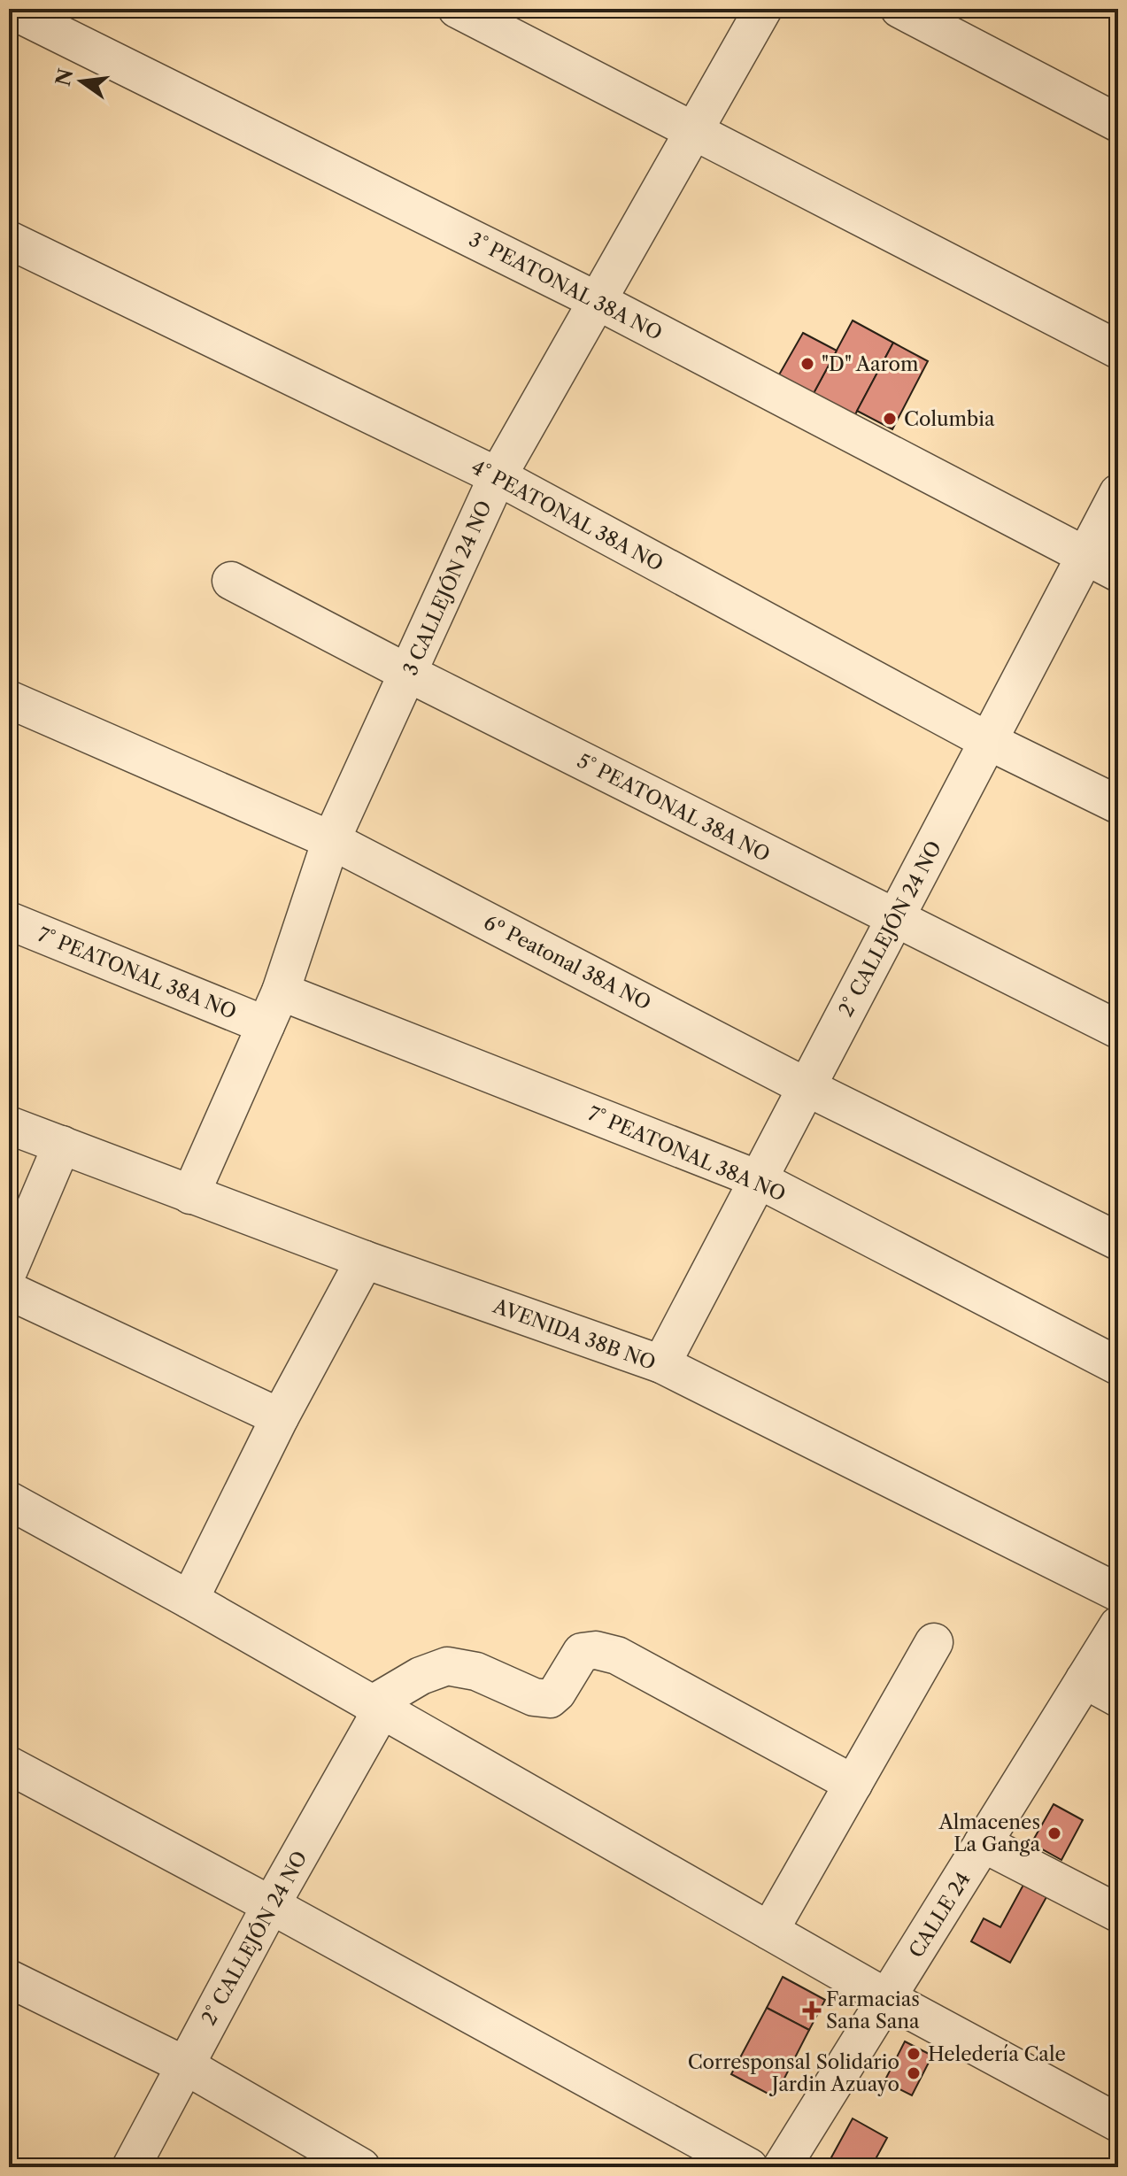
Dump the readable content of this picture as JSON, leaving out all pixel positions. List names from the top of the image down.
{
  "streets": {
    "street": [
      "3° PEATONAL 38A NO",
      "4° PEATONAL 38A NO",
      "3 CALLEJÓN 24 NO",
      "5° PEATONAL 38A NO",
      "2° CALLEJÓN 24 NO",
      "6º Peatonal 38A NO",
      "7° PEATONAL 38A NO",
      "AVENIDA 38B NO",
      "CALLE 24"
    ]
  },
  "crossings": [
    ["3° PEATONAL 38A NO", "3 CALLEJÓN 24 NO"],
    ["3° PEATONAL 38A NO", "2° CALLEJÓN 24 NO"],
    ["4° PEATONAL 38A NO", "3 CALLEJÓN 24 NO"],
    ["4° PEATONAL 38A NO", "2° CALLEJÓN 24 NO"],
    ["3 CALLEJÓN 24 NO", "5° PEATONAL 38A NO"],
    ["3 CALLEJÓN 24 NO", "6º Peatonal 38A NO"],
    ["3 CALLEJÓN 24 NO", "7° PEATONAL 38A NO"],
    ["3 CALLEJÓN 24 NO", "AVENIDA 38B NO"],
    ["5° PEATONAL 38A NO", "2° CALLEJÓN 24 NO"],
    ["2° CALLEJÓN 24 NO", "6º Peatonal 38A NO"],
    ["2° CALLEJÓN 24 NO", "7° PEATONAL 38A NO"],
    ["2° CALLEJÓN 24 NO", "AVENIDA 38B NO"]
  ],
  "places": {
    "other": [
      "\"D\" Aarom",
      "Columbia",
      "Almacenes La Ganga",
      "Heledería Cale",
      "Corresponsal Solidario Jardin Azuayo"
    ],
    "health": ["Farmacias Sana Sana"]
  },
  "north": "left"
}
